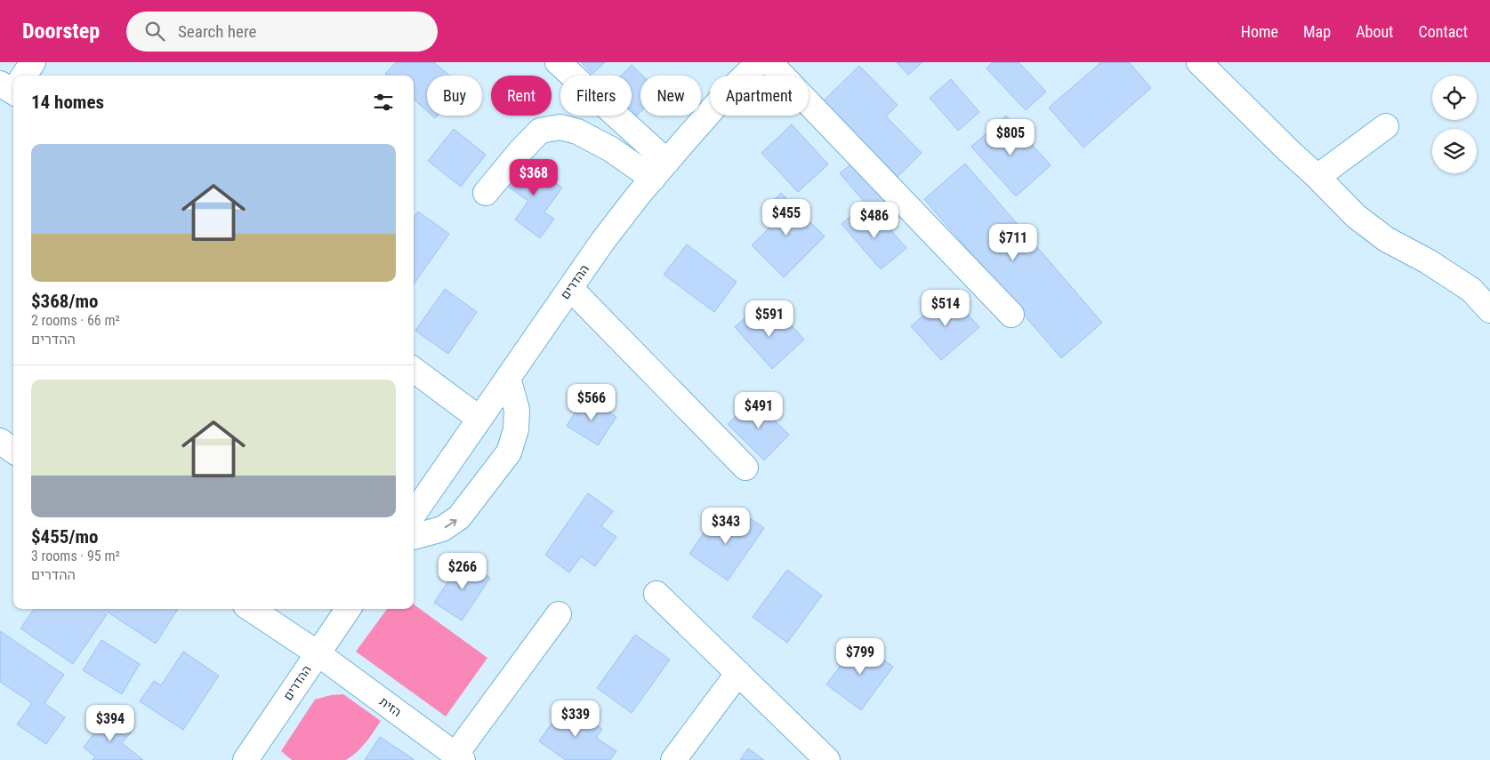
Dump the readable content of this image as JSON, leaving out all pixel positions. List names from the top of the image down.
{
  "streets": {
    "street": ["ההדרים", "הזית"]
  },
  "crossings": [
    ["ההדרים", "הזית"]
  ],
  "page": {
    "header": "Doorstep",
    "search": "Search here",
    "nav": [
      "Home",
      "Map",
      "About",
      "Contact"
    ],
    "chip": [
      "Buy",
      "Rent",
      "Filters",
      "New",
      "Apartment"
    ],
    "heading": "14 homes",
    "price": [
      "$805",
      "$368",
      "$455",
      "$486",
      "$711",
      "$514",
      "$591",
      "$566",
      "$491",
      "$343",
      "$266",
      "$799",
      "$339",
      "$394"
    ],
    "list": [
      {
        "name": "$368/mo",
        "note": "2 rooms · 66 m² · ההדרים"
      },
      {
        "name": "$455/mo",
        "note": "3 rooms · 95 m² · ההדרים"
      }
    ]
  }
}
